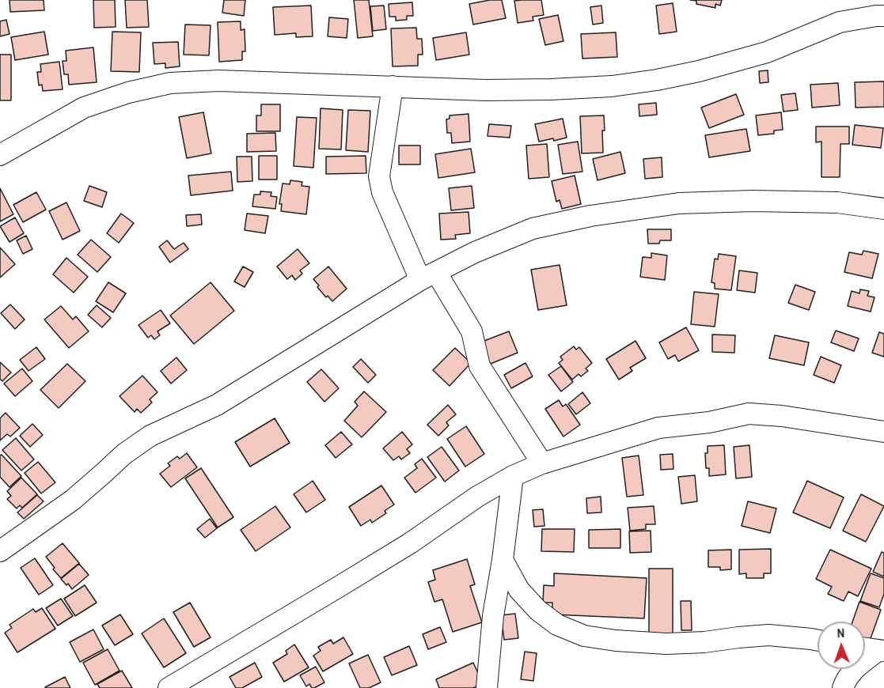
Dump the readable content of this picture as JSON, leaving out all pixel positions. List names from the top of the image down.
{
  "north": "top"
}
